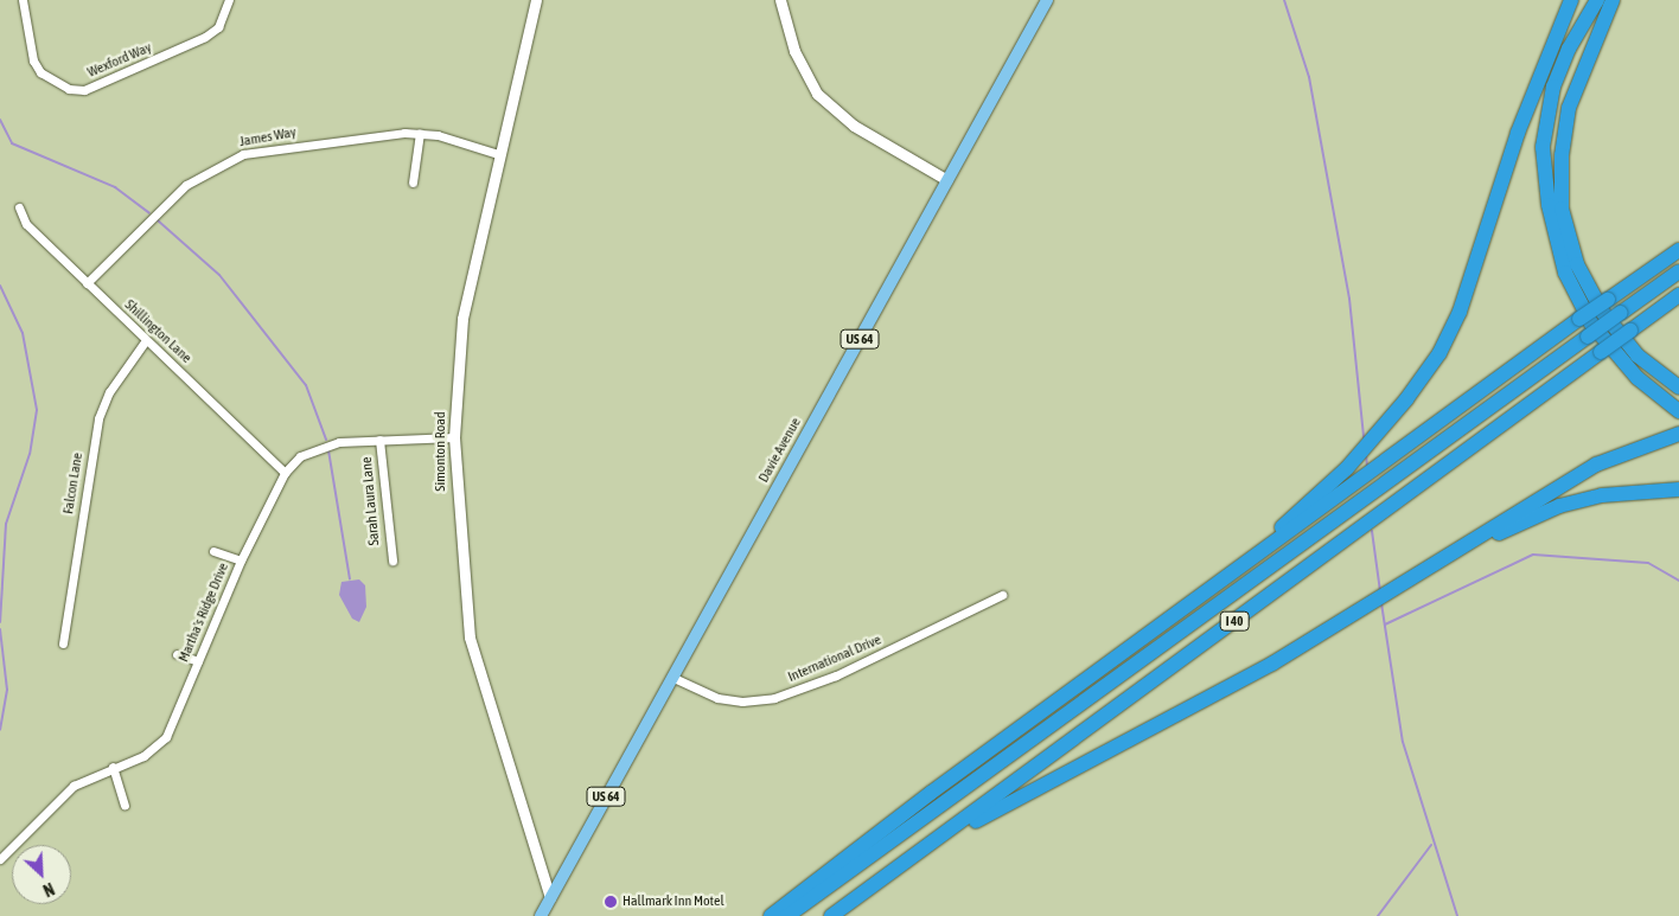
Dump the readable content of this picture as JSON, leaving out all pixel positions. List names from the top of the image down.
{
  "streets": {
    "highway": ["I 40"],
    "main road": ["US 64", "Davie Avenue"],
    "street": [
      "Wexford Way",
      "James Way",
      "Shillington Lane",
      "Simonton Road",
      "Falcon Lane",
      "Sarah Laura Lane",
      "Martha's Ridge Drive",
      "International Drive"
    ]
  },
  "crossings": [
    ["James Way", "Shillington Lane"],
    ["James Way", "Simonton Road"],
    ["Shillington Lane", "Falcon Lane"],
    ["Shillington Lane", "Martha's Ridge Drive"],
    ["Davie Avenue", "Simonton Road"],
    ["Davie Avenue", "International Drive"],
    ["Simonton Road", "Martha's Ridge Drive"],
    ["Sarah Laura Lane", "Martha's Ridge Drive"]
  ],
  "places": ["Hallmark Inn Motel"],
  "north": "bottom right"
}
